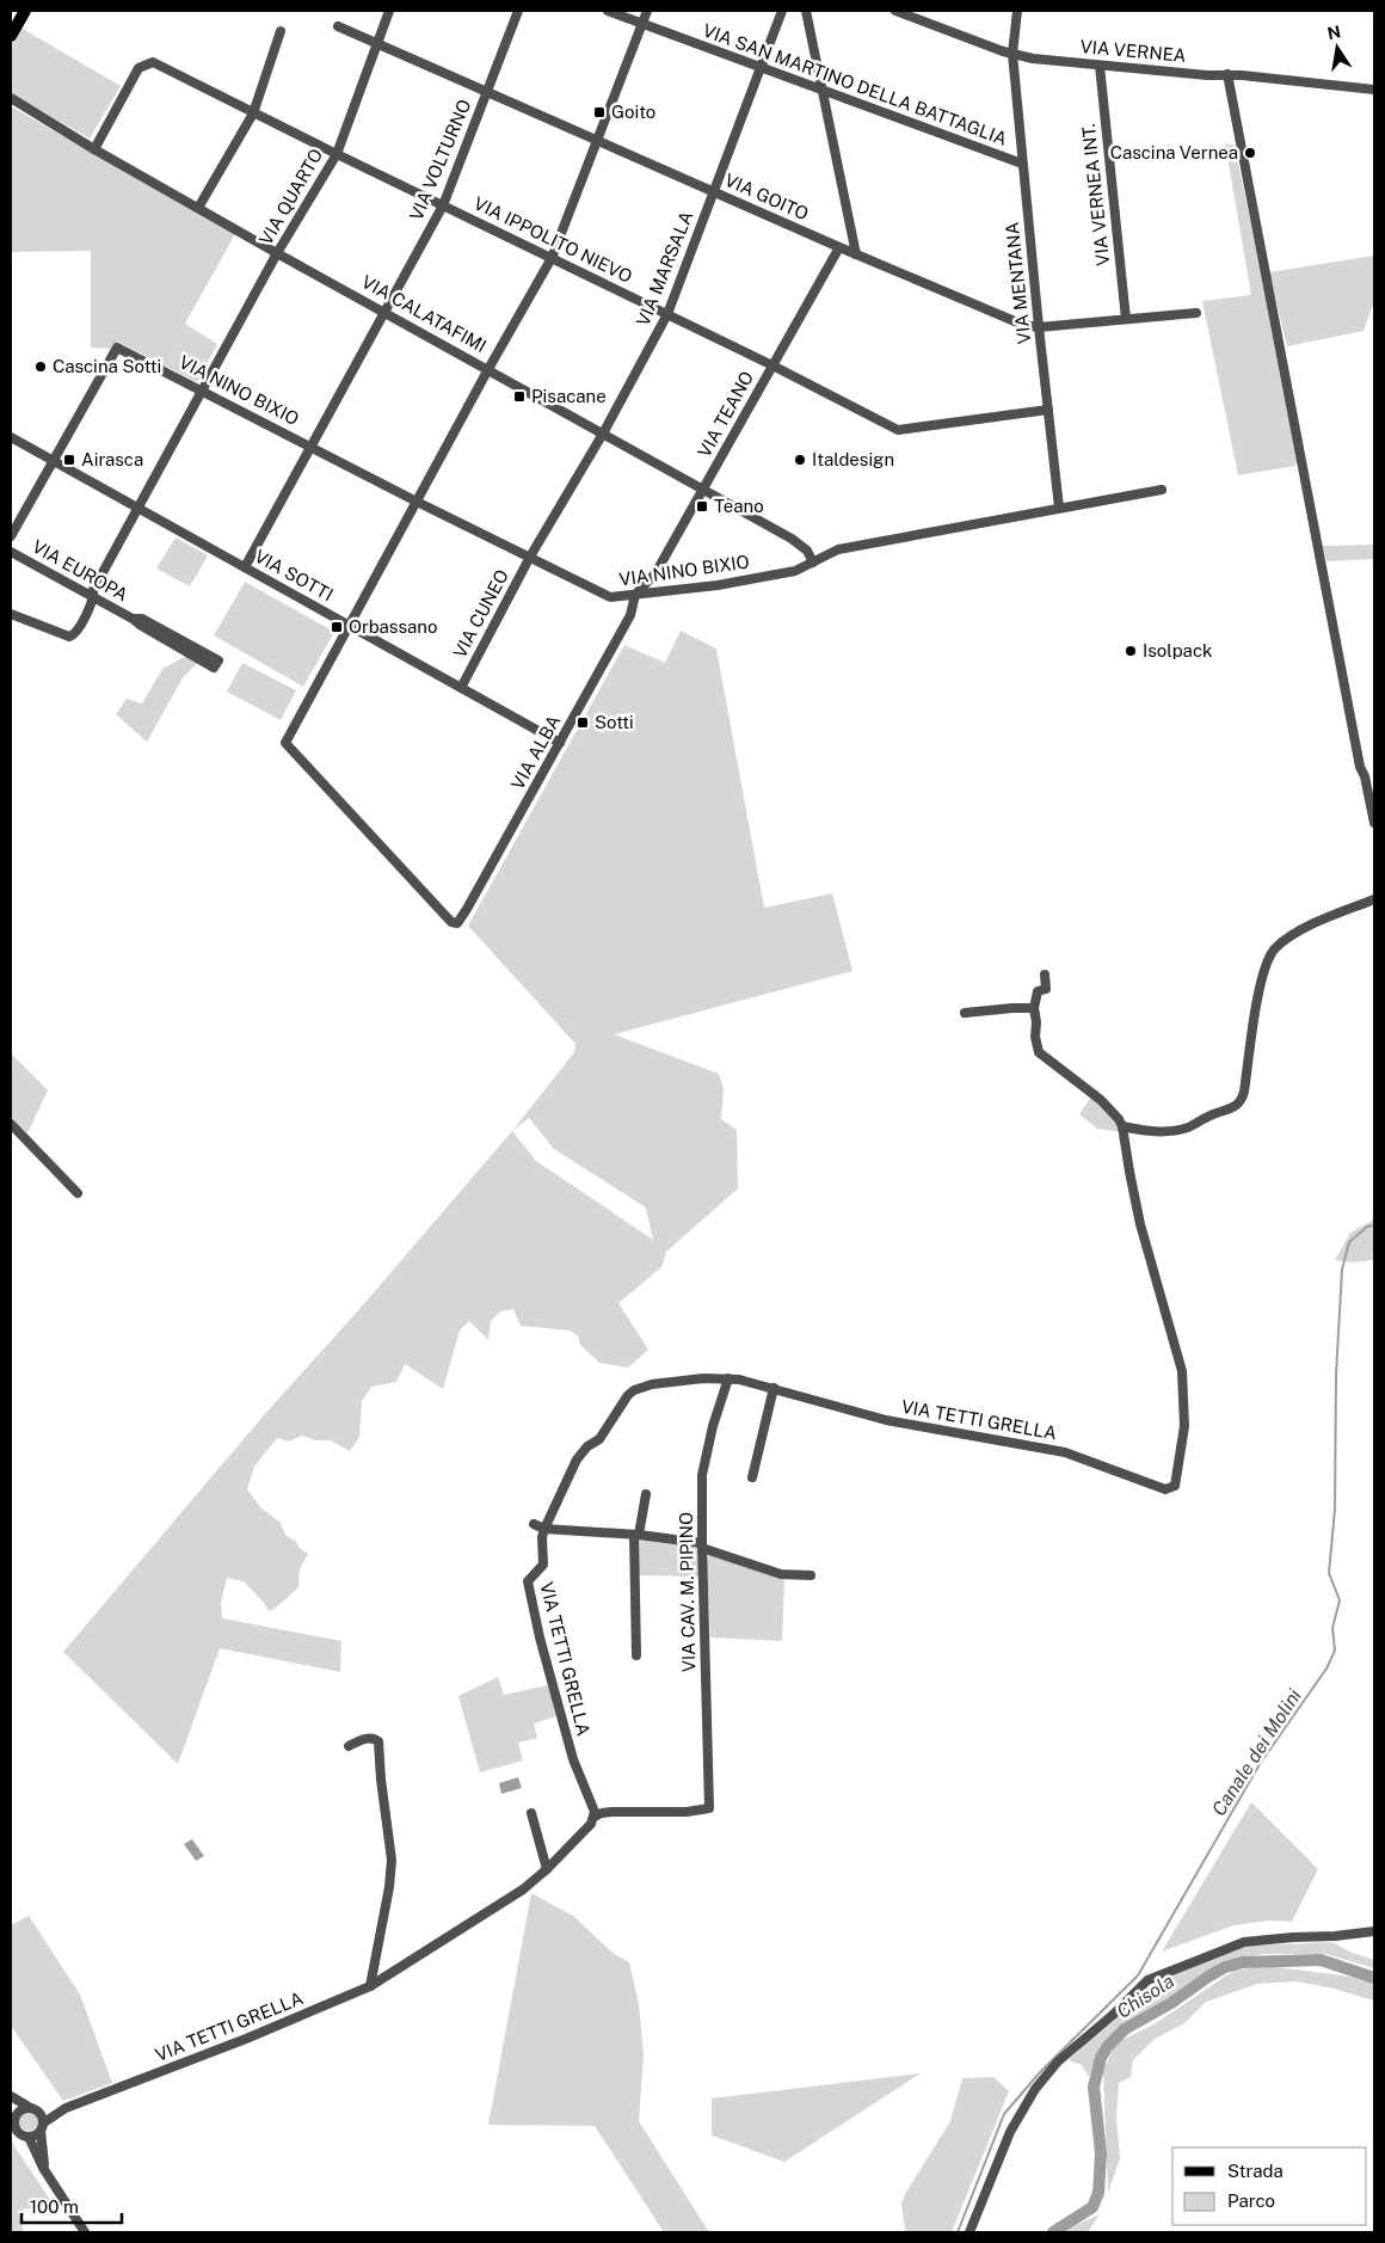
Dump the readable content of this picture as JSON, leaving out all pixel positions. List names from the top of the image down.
{
  "streets": {
    "street": [
      "VIA VERNEA",
      "VIA SAN MARTINO DELLA BATTAGLIA",
      "VIA VOLTURNO",
      "VIA VERNEA INT.",
      "VIA QUARTO",
      "VIA GOITO",
      "VIA IPPOLITO NIEVO",
      "VIA MARSALA",
      "VIA MENTANA",
      "VIA CALATAFIMI",
      "VIA NINO BIXIO",
      "VIA TEANO",
      "VIA EUROPA",
      "VIA SOTTI",
      "VIA CUNEO",
      "VIA ALBA",
      "VIA TETTI GRELLA",
      "VIA CAV. M. PIPINO"
    ]
  },
  "crossings": [
    ["VIA VERNEA", "VIA VERNEA INT."],
    ["VIA VERNEA", "VIA MENTANA"],
    ["VIA SAN MARTINO DELLA BATTAGLIA", "VIA MARSALA"],
    ["VIA SAN MARTINO DELLA BATTAGLIA", "VIA MENTANA"],
    ["VIA VOLTURNO", "VIA GOITO"],
    ["VIA VOLTURNO", "VIA IPPOLITO NIEVO"],
    ["VIA VOLTURNO", "VIA CALATAFIMI"],
    ["VIA VOLTURNO", "VIA NINO BIXIO"],
    ["VIA VOLTURNO", "VIA SOTTI"],
    ["VIA VERNEA INT.", "VIA GOITO"],
    ["VIA QUARTO", "VIA GOITO"],
    ["VIA QUARTO", "VIA IPPOLITO NIEVO"],
    ["VIA QUARTO", "VIA CALATAFIMI"],
    ["VIA QUARTO", "VIA NINO BIXIO"],
    ["VIA QUARTO", "VIA EUROPA"],
    ["VIA QUARTO", "VIA SOTTI"],
    ["VIA GOITO", "VIA MARSALA"],
    ["VIA GOITO", "VIA MENTANA"],
    ["VIA GOITO", "VIA TEANO"],
    ["VIA IPPOLITO NIEVO", "VIA MARSALA"],
    ["VIA IPPOLITO NIEVO", "VIA MENTANA"],
    ["VIA IPPOLITO NIEVO", "VIA CALATAFIMI"],
    ["VIA IPPOLITO NIEVO", "VIA TEANO"],
    ["VIA MARSALA", "VIA CALATAFIMI"],
    ["VIA MARSALA", "VIA NINO BIXIO"],
    ["VIA MARSALA", "VIA CUNEO"],
    ["VIA MENTANA", "VIA NINO BIXIO"],
    ["VIA CALATAFIMI", "VIA NINO BIXIO"],
    ["VIA CALATAFIMI", "VIA TEANO"],
    ["VIA NINO BIXIO", "VIA TEANO"],
    ["VIA NINO BIXIO", "VIA SOTTI"],
    ["VIA NINO BIXIO", "VIA CUNEO"],
    ["VIA NINO BIXIO", "VIA ALBA"],
    ["VIA TEANO", "VIA ALBA"],
    ["VIA SOTTI", "VIA CUNEO"],
    ["VIA SOTTI", "VIA ALBA"],
    ["VIA TETTI GRELLA", "VIA CAV. M. PIPINO"]
  ],
  "water": ["Canale dei Molini", "Chisola"],
  "places": {
    "transit": [
      "Goito",
      "Pisacane",
      "Airasca",
      "Teano",
      "Orbassano",
      "Sotti"
    ],
    "other": [
      "Cascina Vernea",
      "Cascina Sotti",
      "Italdesign",
      "Isolpack"
    ]
  },
  "legend": ["Strada", "Parco"],
  "scale_bar": "100 m",
  "north": "top"
}
